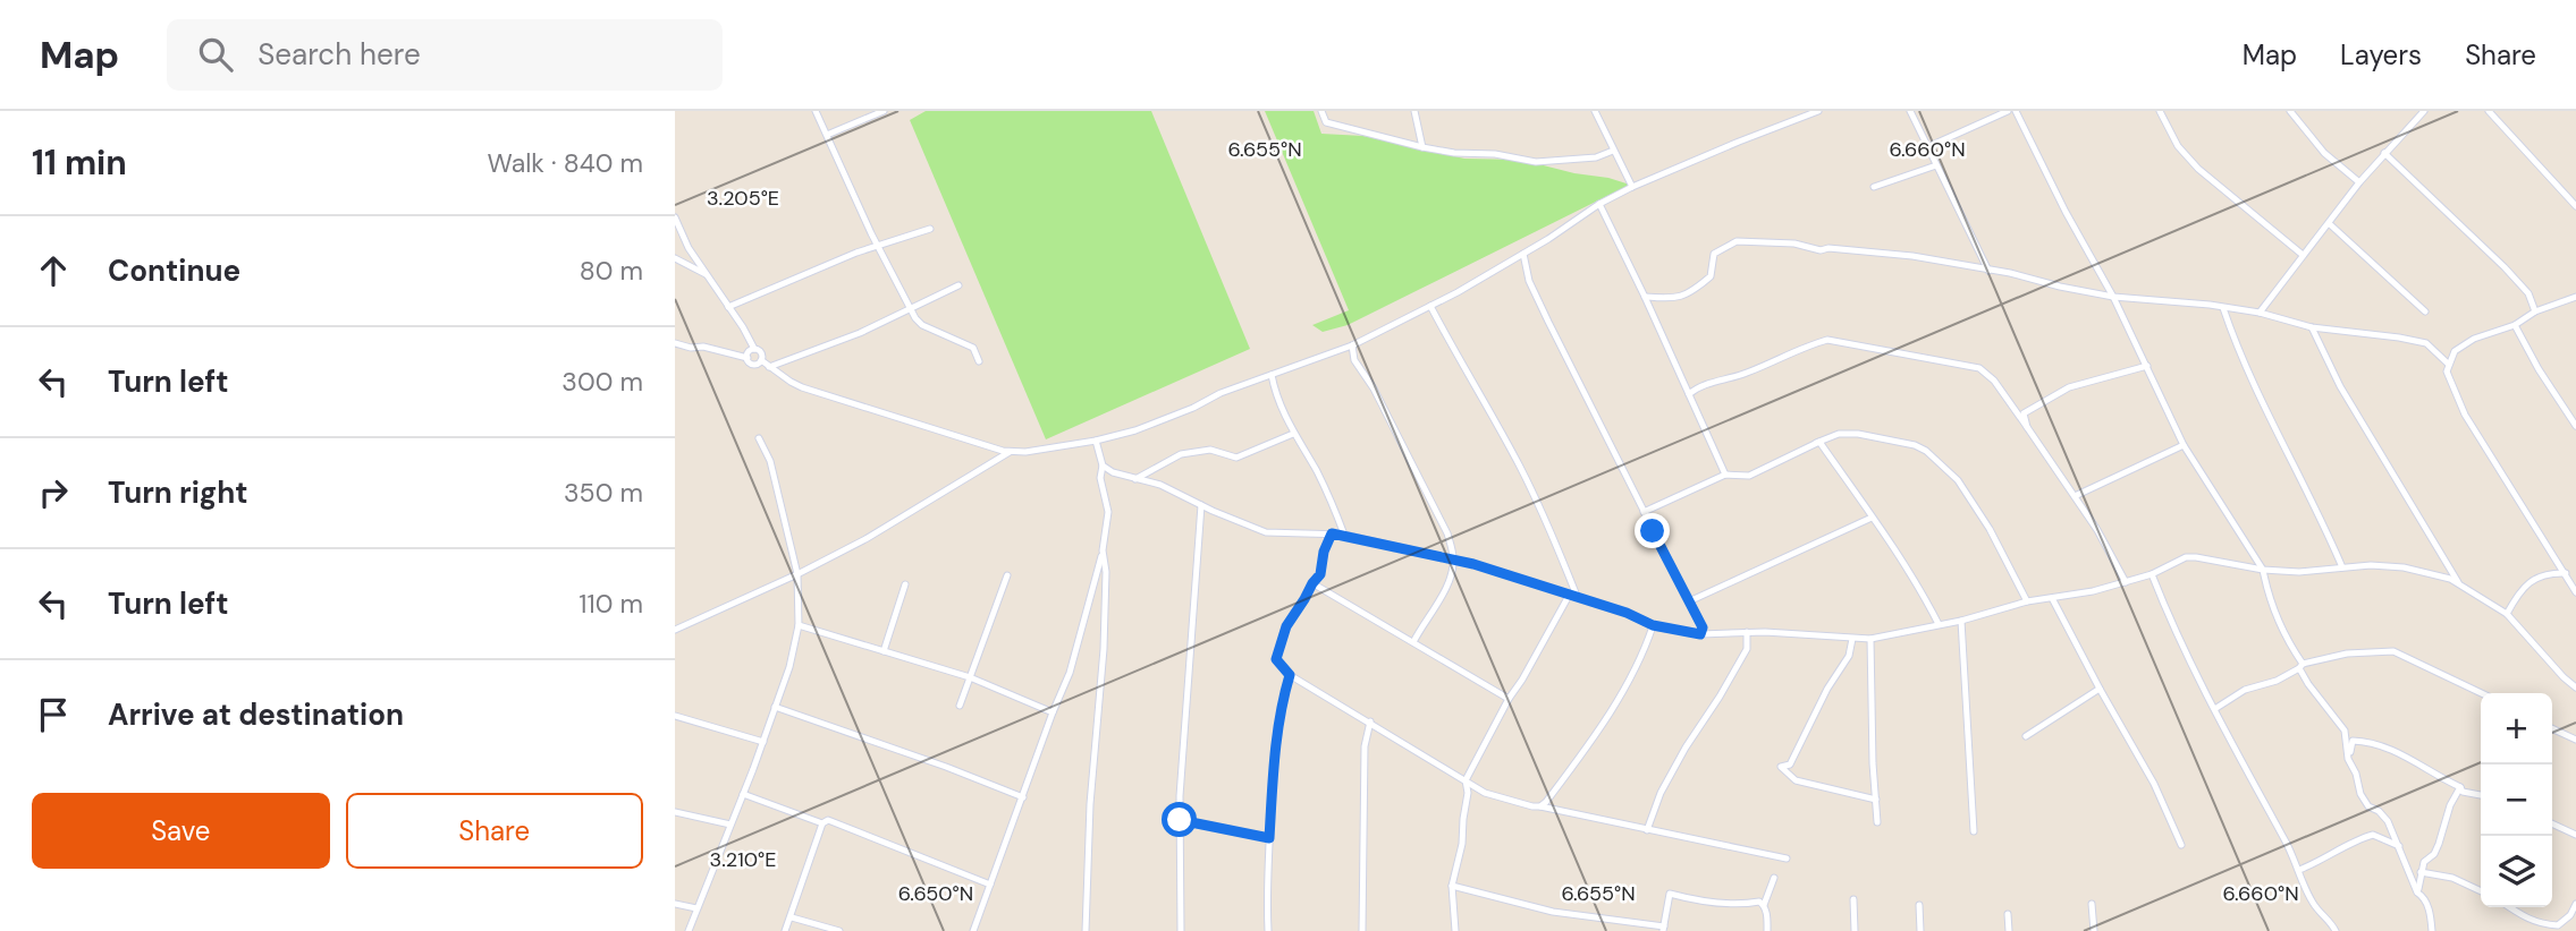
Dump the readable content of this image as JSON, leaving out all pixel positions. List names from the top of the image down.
{
  "page": {
    "header": "Map",
    "search": "Search here",
    "nav": ["Map", "Layers", "Share"],
    "heading": ["11 min", "Walk · 840 m"],
    "list": [
      ["Continue", "80 m"],
      ["Turn left", "300 m"],
      ["Turn right", "350 m"],
      ["Turn left", "110 m"],
      "Arrive at destination"
    ],
    "map_buttons": ["+", "−"],
    "buttons": ["Save", "Share"]
  },
  "coordinates": [
    "6.655°N",
    "6.660°N",
    "3.205°E",
    "3.210°E",
    "6.650°N"
  ]
}
